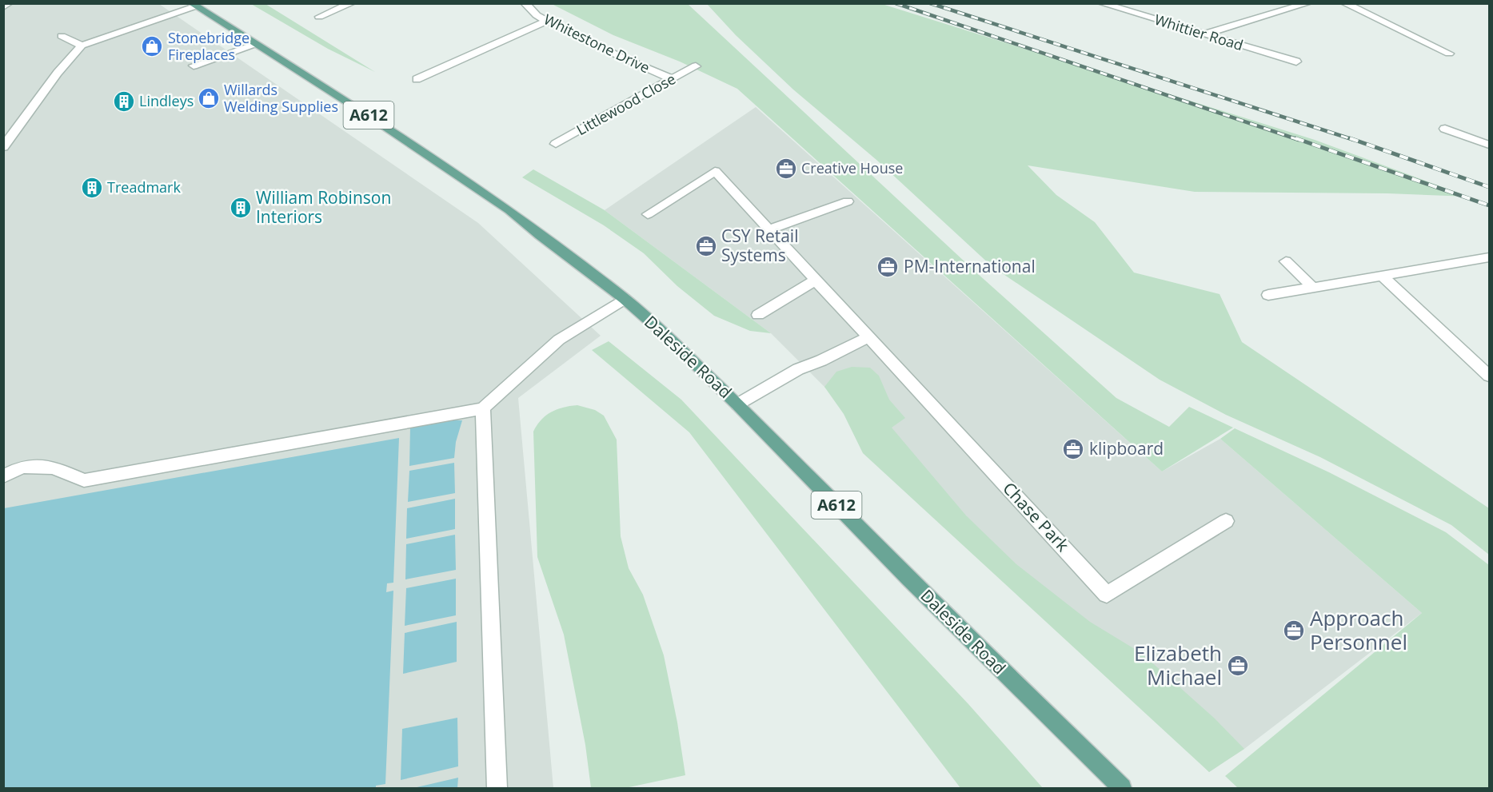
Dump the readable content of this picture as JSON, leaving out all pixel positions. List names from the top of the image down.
{
  "streets": {
    "main road": ["A612", "Daleside Road"],
    "street": [
      "Whittier Road",
      "Whitestone Drive",
      "Littlewood Close",
      "Chase Park"
    ]
  },
  "crossings": [
    ["Whitestone Drive", "Littlewood Close"]
  ],
  "places": {
    "shop": ["Stonebridge Fireplaces", "Willards Welding Supplies"],
    "building": ["Lindleys", "Treadmark", "William Robinson Interiors"],
    "office": [
      "Creative House",
      "CSY Retail Systems",
      "PM-International",
      "klipboard",
      "Approach Personnel",
      "Elizabeth Michael"
    ]
  }
}
